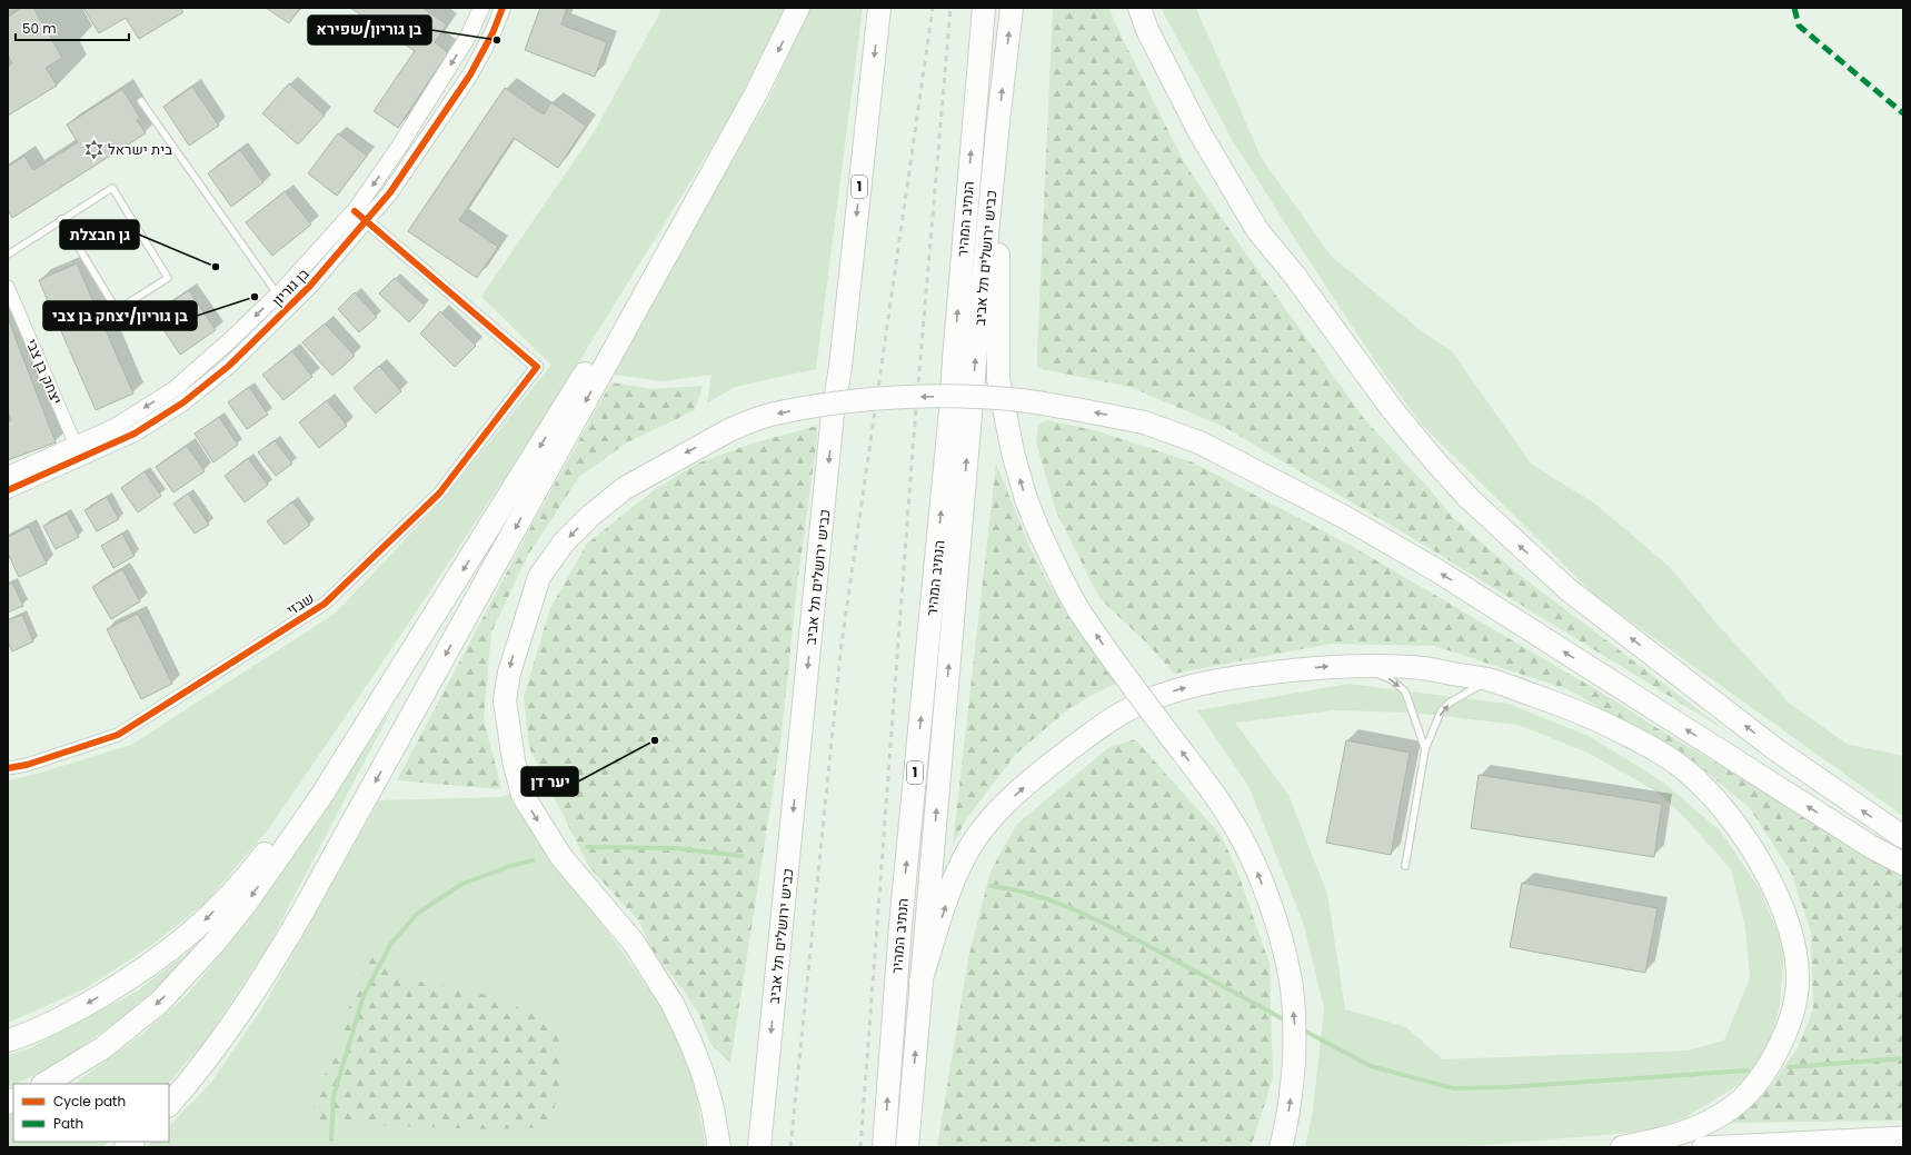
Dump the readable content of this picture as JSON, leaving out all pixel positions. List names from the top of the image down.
{
  "streets": {
    "highway": ["1", "הנתיב המהיר", "כביש ירושלים תל אביב"],
    "street": ["בן גוריון", "יצחק בן צבי", "שבזי"]
  },
  "crossings": [
    ["הנתיב המהיר", "כביש ירושלים תל אביב"],
    ["בן גוריון", "יצחק בן צבי"],
    ["בן גוריון", "שבזי"]
  ],
  "one_way": ["הנתיב המהיר"],
  "places": {
    "other": [
      "בן גוריון/שפירא",
      "גן חבצלת",
      "בן גוריון/יצחק בן צבי",
      "יער דן"
    ],
    "synagogue": ["בית ישראל"]
  },
  "legend": ["Cycle path", "Path"],
  "scale_bar": "50 m"
}
